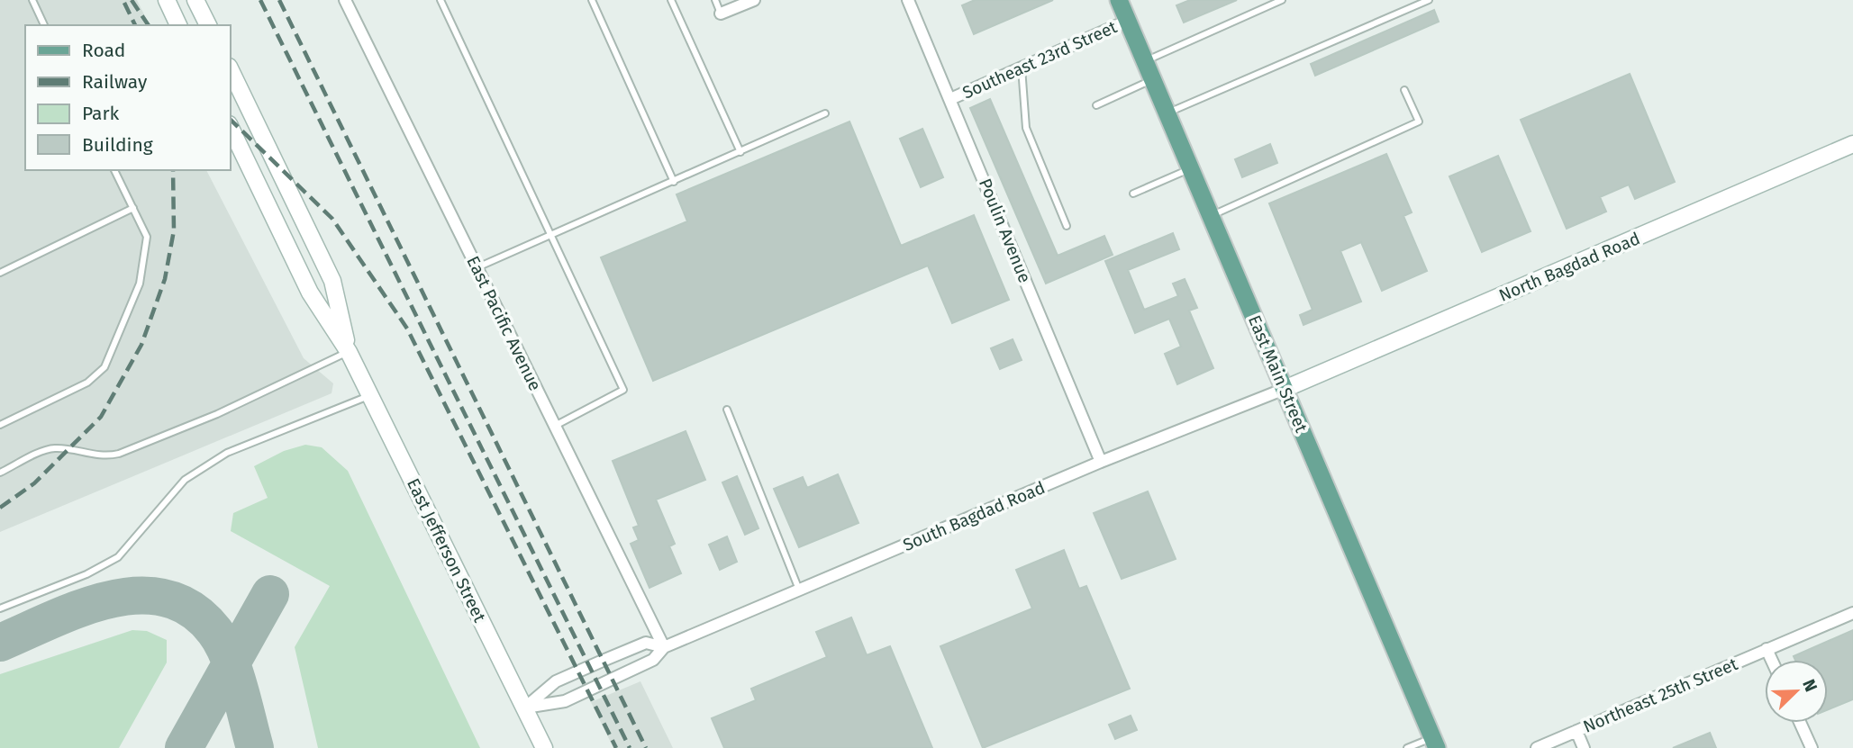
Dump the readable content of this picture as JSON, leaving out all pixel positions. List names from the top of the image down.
{
  "streets": {
    "main road": ["North Bagdad Road", "East Main Street", "East Jefferson Street"],
    "street": [
      "Southeast 23rd Street",
      "Poulin Avenue",
      "East Pacific Avenue",
      "South Bagdad Road",
      "Northeast 25th Street"
    ]
  },
  "crossings": [
    ["Southeast 23rd Street", "Poulin Avenue"],
    ["Southeast 23rd Street", "East Main Street"],
    ["Poulin Avenue", "South Bagdad Road"],
    ["North Bagdad Road", "East Main Street"],
    ["North Bagdad Road", "South Bagdad Road"],
    ["East Pacific Avenue", "South Bagdad Road"],
    ["East Main Street", "South Bagdad Road"],
    ["South Bagdad Road", "East Jefferson Street"]
  ],
  "legend": [
    "Road",
    "Railway",
    "Park",
    "Building"
  ],
  "north": "top right"
}
